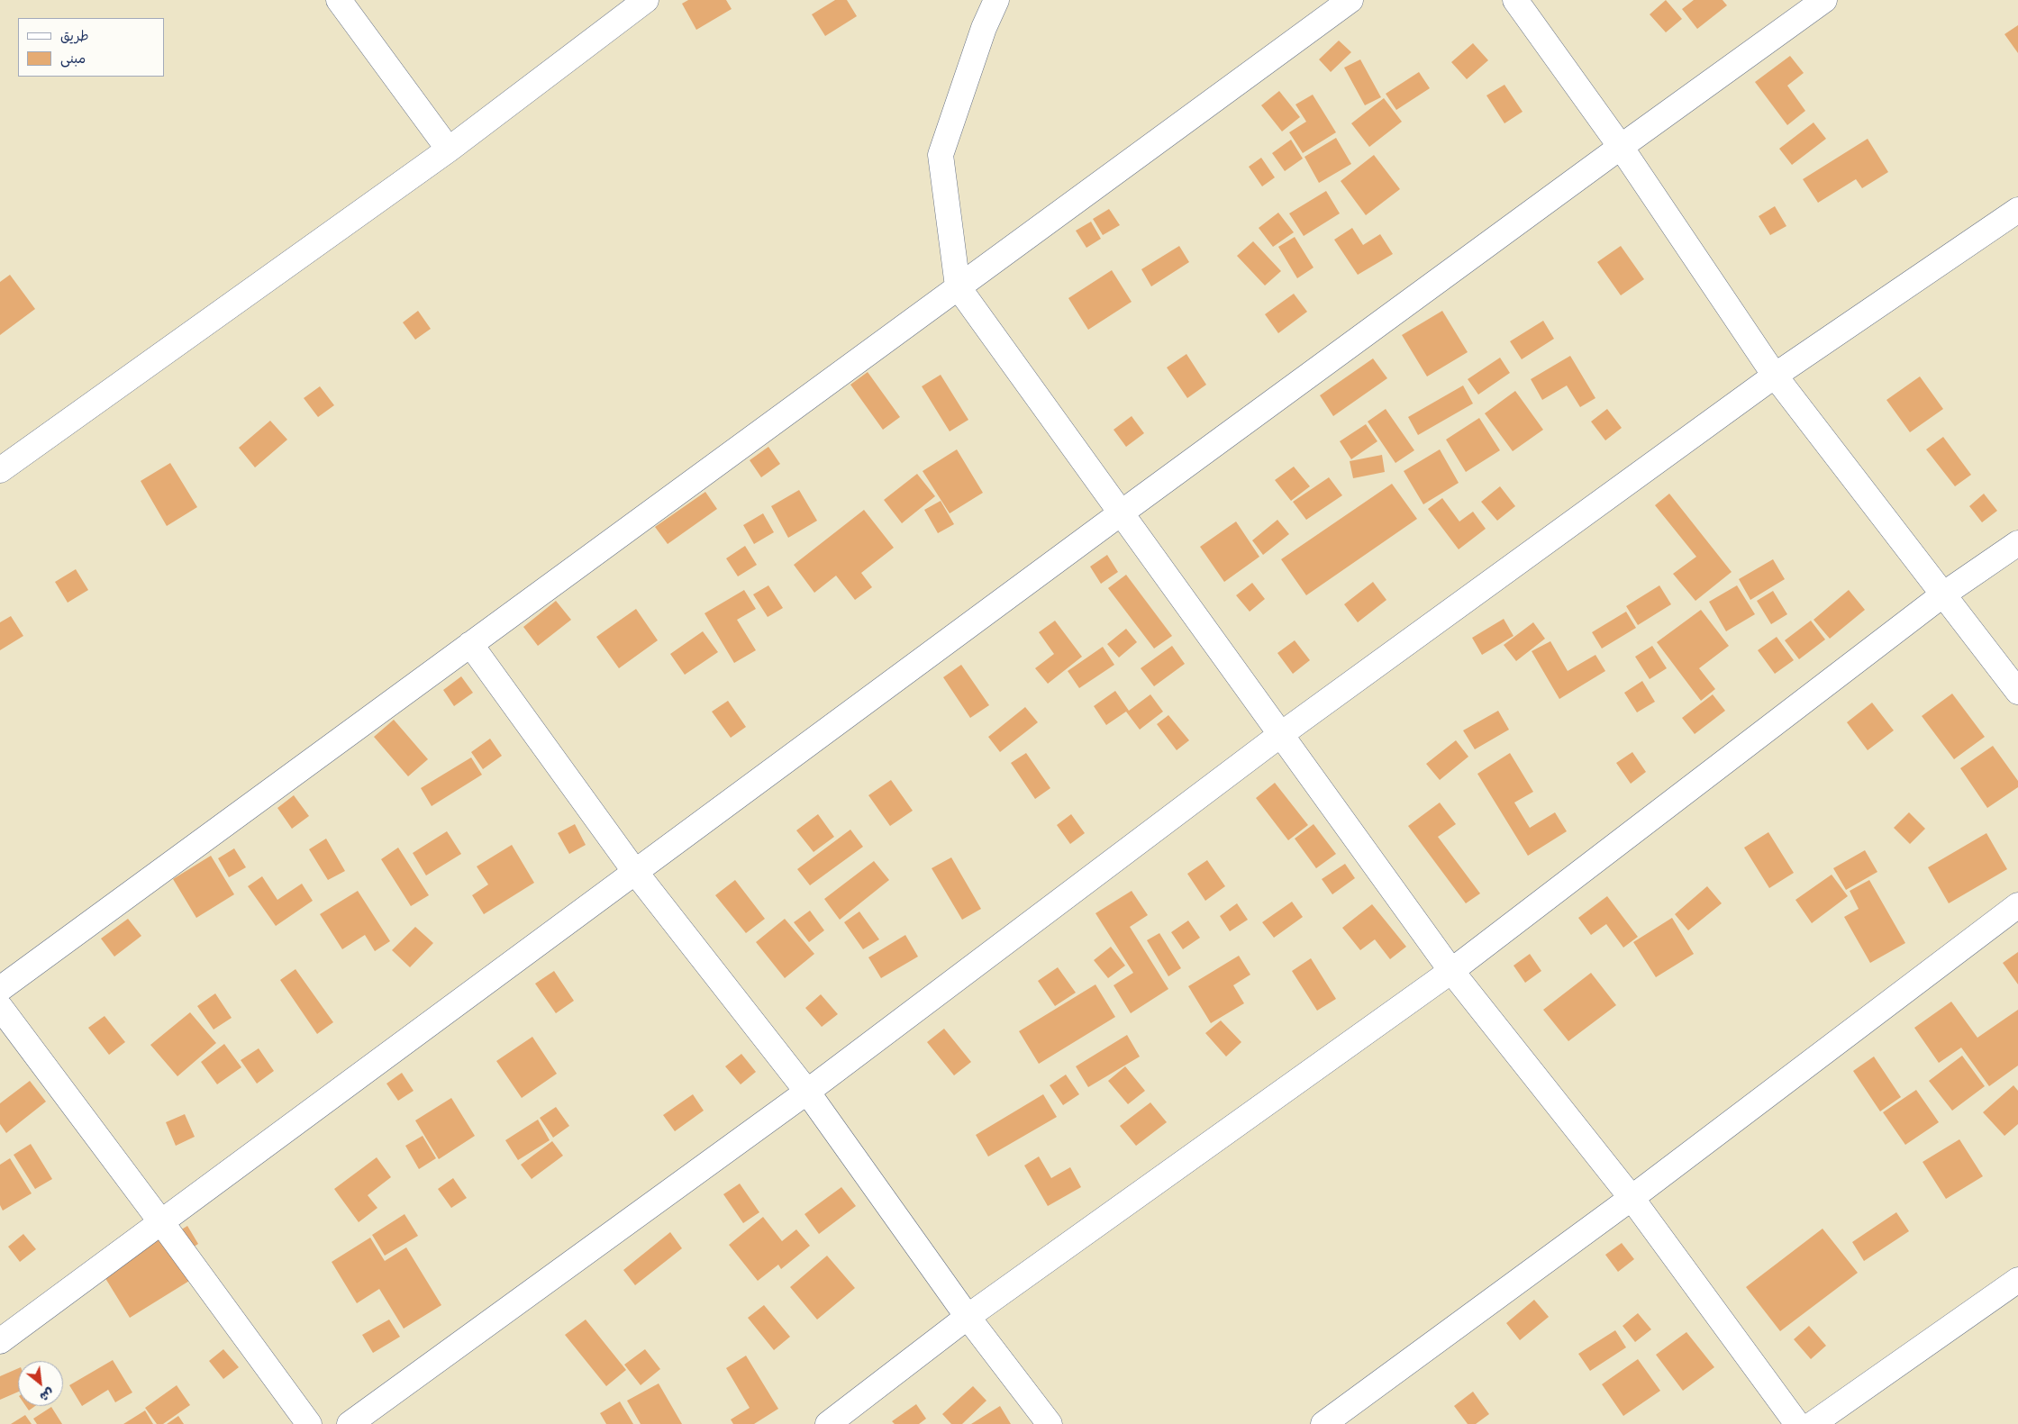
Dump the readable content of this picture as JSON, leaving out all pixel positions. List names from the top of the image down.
{
  "legend": ["طريق", "مبنى"],
  "north": "bottom right"
}
